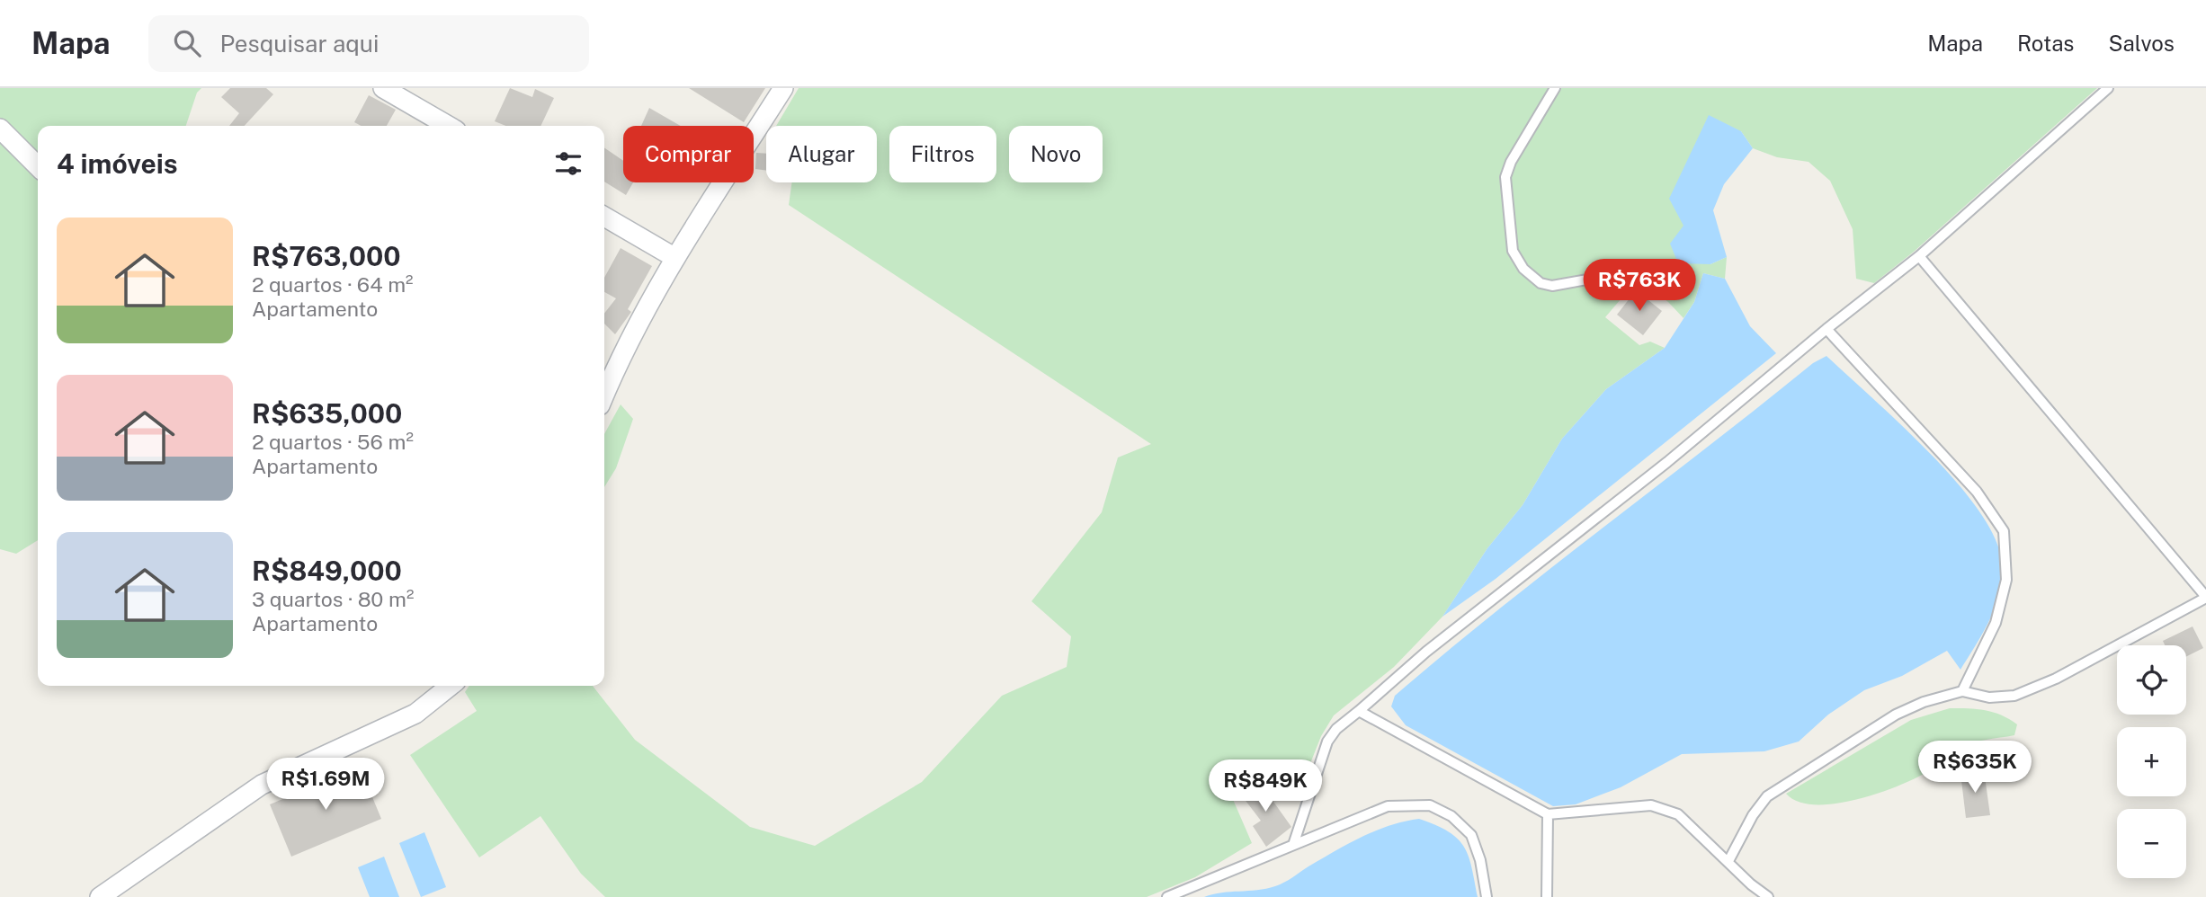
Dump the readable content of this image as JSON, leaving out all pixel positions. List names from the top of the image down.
{
  "page": {
    "header": "Mapa",
    "search": "Pesquisar aqui",
    "nav": ["Mapa", "Rotas", "Salvos"],
    "chip": [
      "Comprar",
      "Alugar",
      "Filtros",
      "Novo"
    ],
    "heading": "4 imóveis",
    "list": [
      {
        "name": "R$763,000",
        "note": "2 quartos · 64 m² · Apartamento"
      },
      {
        "name": "R$635,000",
        "note": "2 quartos · 56 m² · Apartamento"
      },
      {
        "name": "R$849,000",
        "note": "3 quartos · 80 m² · Apartamento"
      }
    ],
    "price": [
      "R$763K",
      "R$635K",
      "R$1.69M",
      "R$849K"
    ],
    "map_buttons": ["+", "−"]
  }
}
